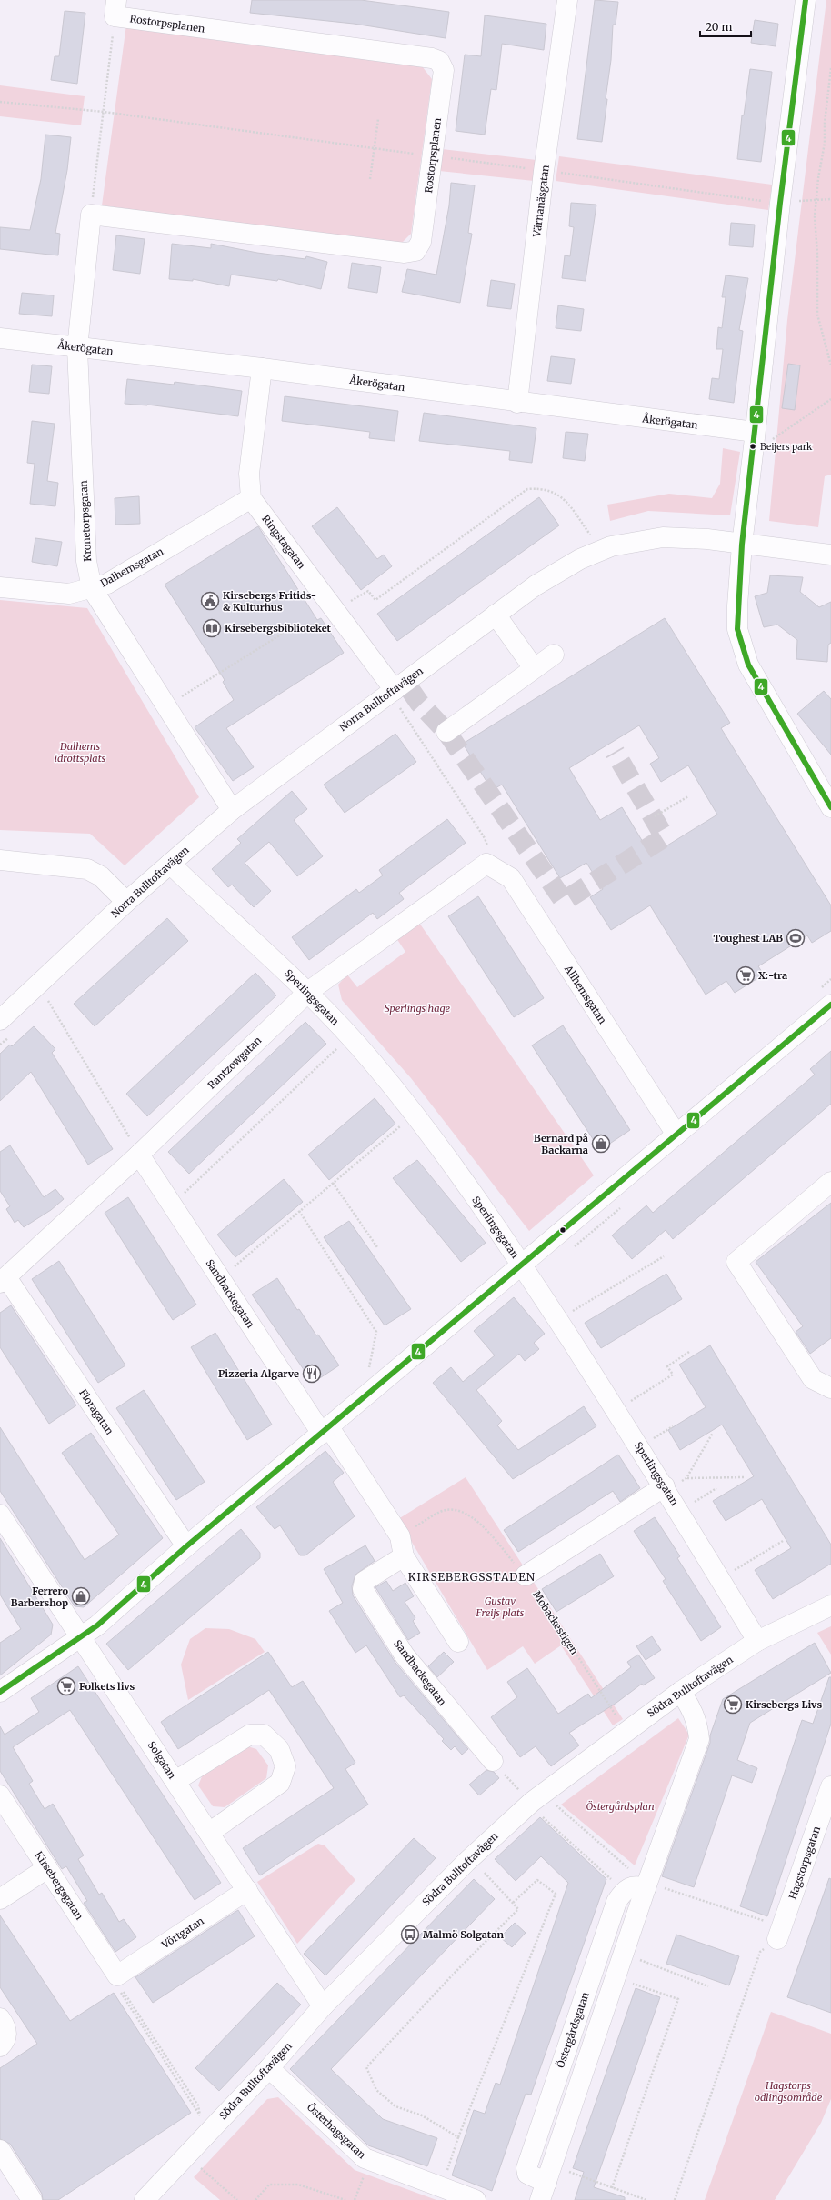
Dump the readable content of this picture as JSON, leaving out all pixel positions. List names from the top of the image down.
{
  "streets": {
    "street": [
      "Rostorpsplanen",
      "Värnanäsgatan",
      "Åkerögatan",
      "Kronetorpsgatan",
      "Ringstagatan",
      "Dalhemsgatan",
      "Norra Bulltoftavägen",
      "Allhemsgatan",
      "Sperlingsgatan",
      "Rantzowgatan",
      "Sandbackegatan",
      "Floragatan",
      "Södra Bulltoftavägen",
      "Solgatan",
      "Hagstorpsgatan",
      "Kirsebergsgatan",
      "Vörtgatan",
      "Österhagsgatan"
    ],
    "path": ["Mobackestigen"]
  },
  "crossings": [
    ["Rostorpsplanen", "Kronetorpsgatan"],
    ["Värnanäsgatan", "Åkerögatan"],
    ["Åkerögatan", "Kronetorpsgatan"],
    ["Kronetorpsgatan", "Dalhemsgatan"],
    ["Kronetorpsgatan", "Norra Bulltoftavägen"],
    ["Ringstagatan", "Dalhemsgatan"],
    ["Ringstagatan", "Norra Bulltoftavägen"],
    ["Norra Bulltoftavägen", "Sperlingsgatan"],
    ["Allhemsgatan", "Rantzowgatan"],
    ["Sperlingsgatan", "Rantzowgatan"],
    ["Sperlingsgatan", "Södra Bulltoftavägen"],
    ["Rantzowgatan", "Sandbackegatan"],
    ["Rantzowgatan", "Floragatan"],
    ["Sandbackegatan", "Mobackestigen"],
    ["Mobackestigen", "Södra Bulltoftavägen"],
    ["Södra Bulltoftavägen", "Solgatan"],
    ["Södra Bulltoftavägen", "Österhagsgatan"],
    ["Solgatan", "Vörtgatan"],
    ["Kirsebergsgatan", "Vörtgatan"]
  ],
  "districts": ["KIRSEBERGSSTADEN"],
  "parks": [
    "Dalhems idrottsplats",
    "Sperlings hage",
    "Gustav Freijs plats",
    "Östergårdsplan",
    "Hagstorps odlingsområde"
  ],
  "places": {
    "other": ["Beijers park"],
    "public building": ["Kirsebergs Fritids- & Kulturhus"],
    "library": ["Kirsebergsbiblioteket"],
    "sports": ["Toughest LAB"],
    "supermarket": ["X:-tra", "Folkets livs", "Kirsebergs Livs"],
    "shop": ["Bernard på Backarna", "Ferrero Barbershop"],
    "restaurant": ["Pizzeria Algarve"],
    "bus stop": ["Malmö Solgatan"]
  },
  "lines": ["transit line 4"],
  "scale_bar": "20 m"
}
